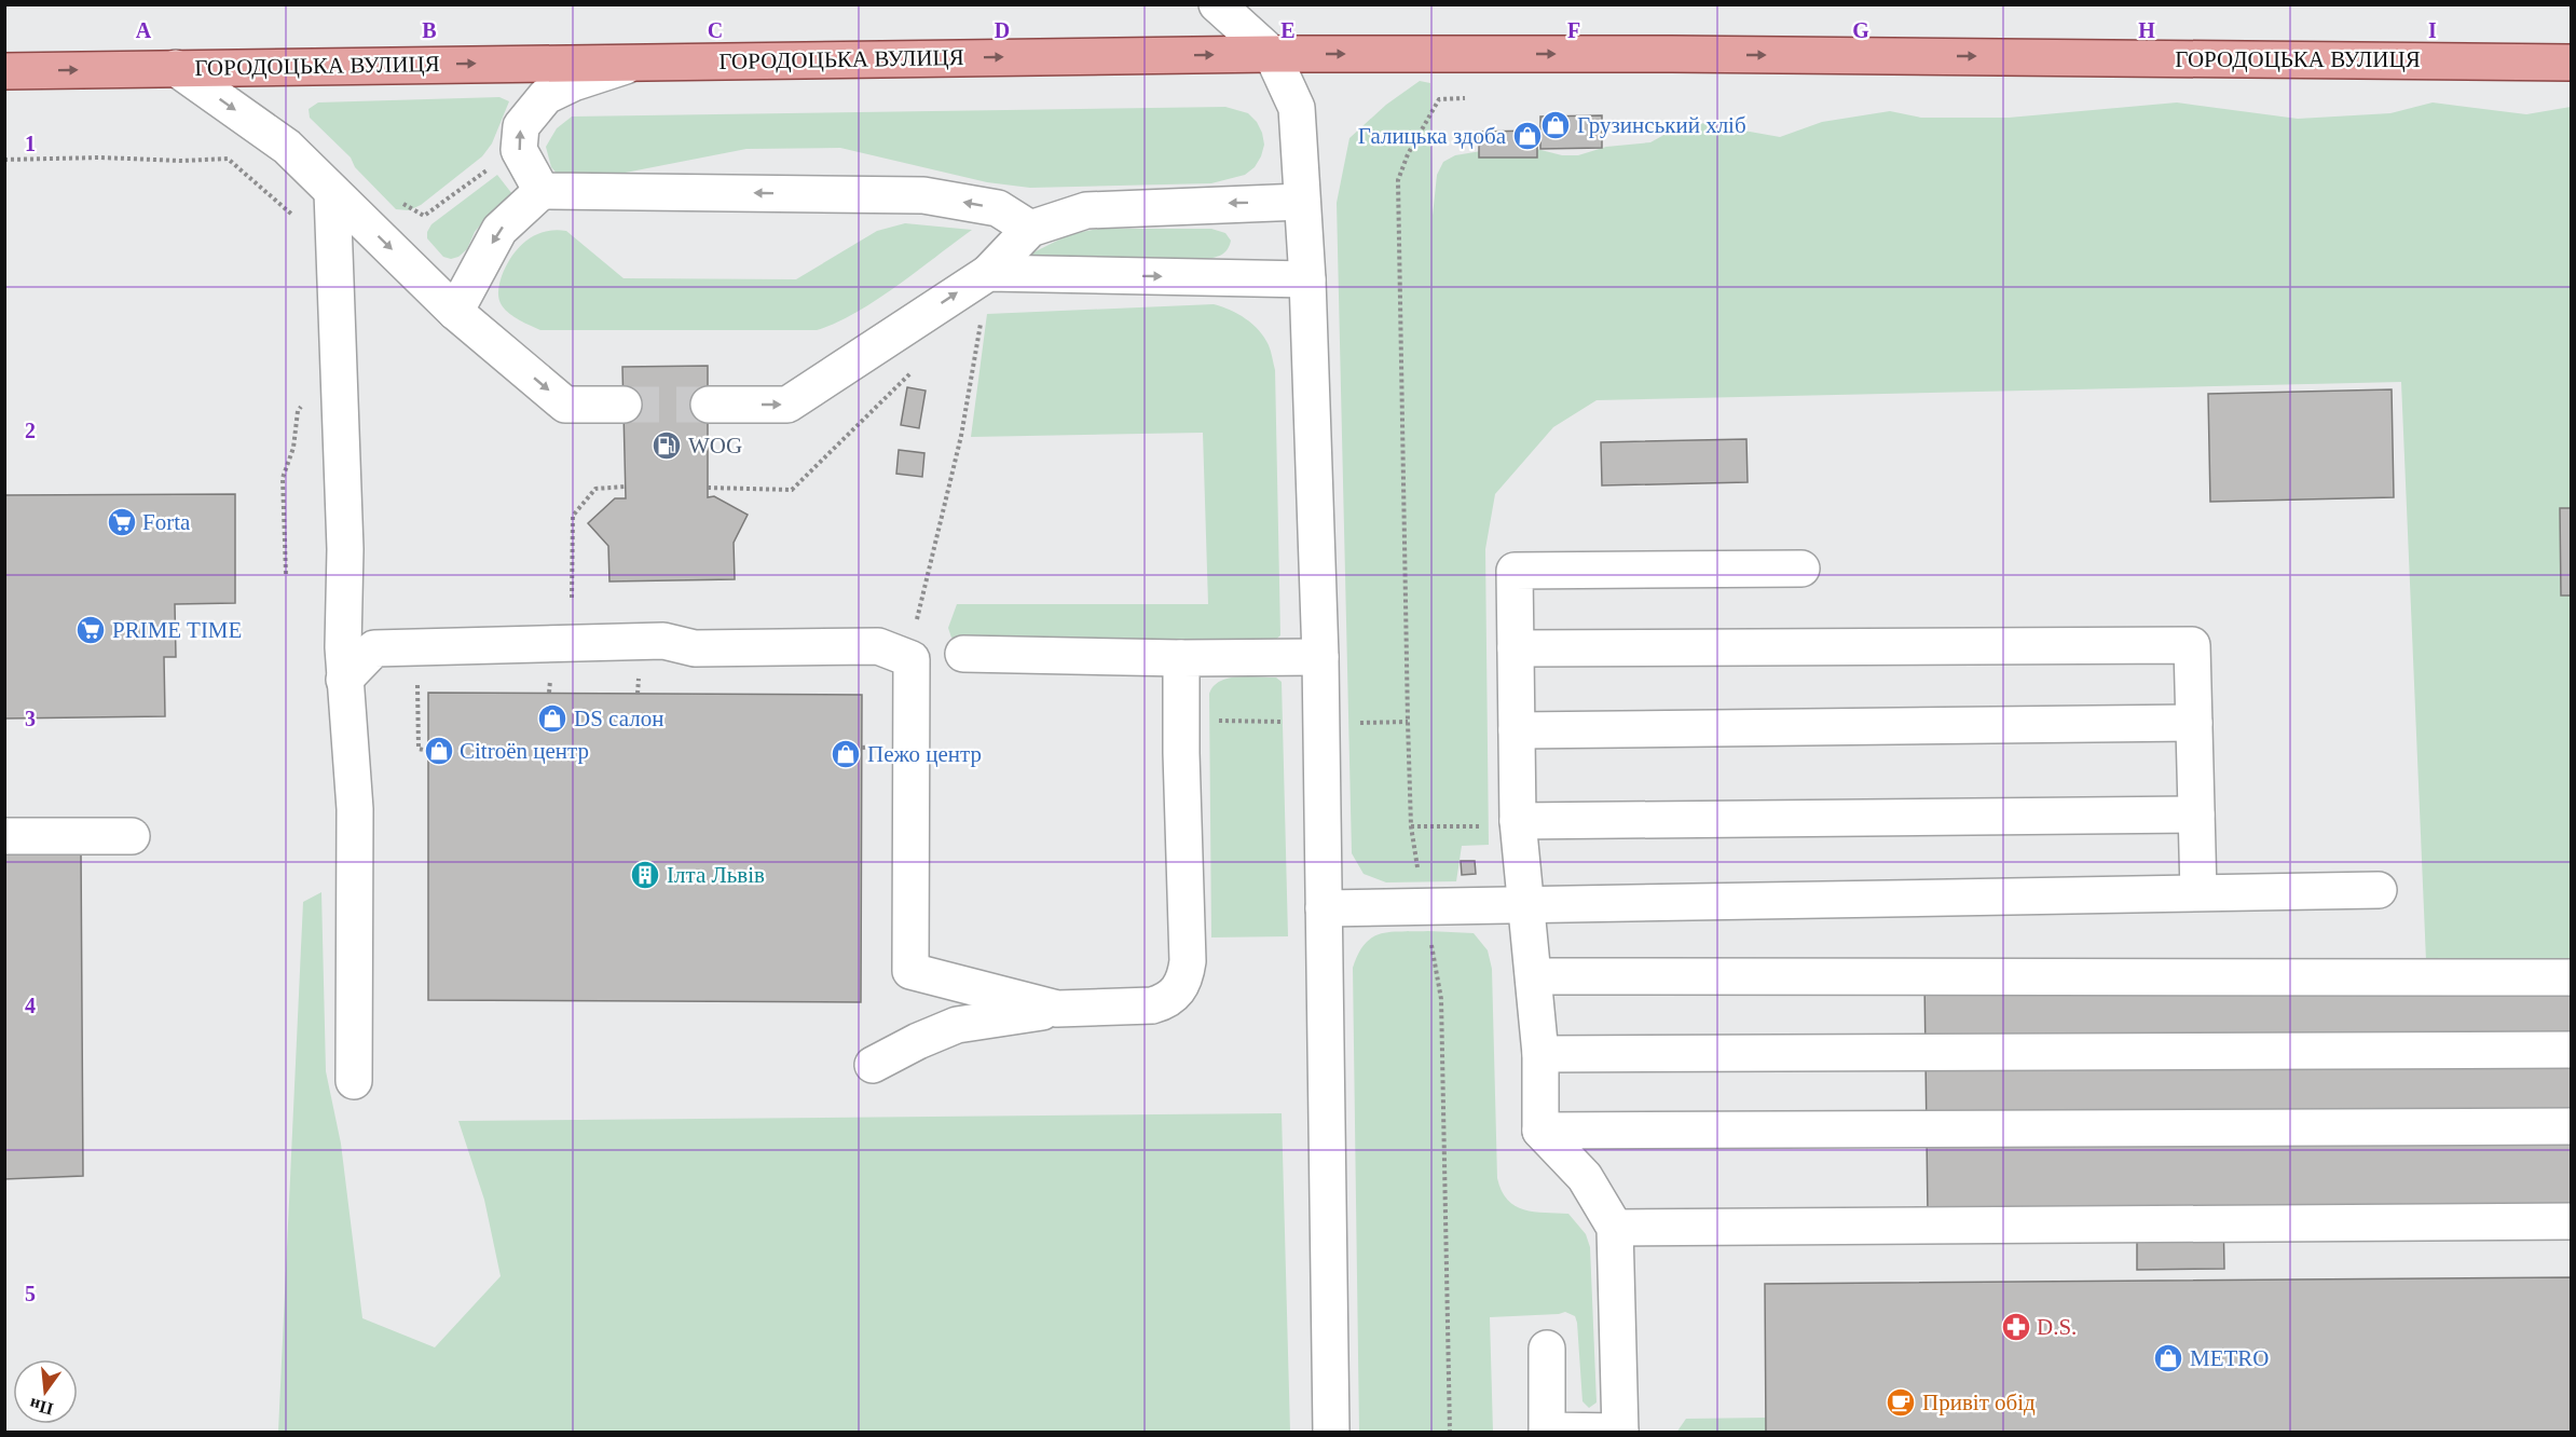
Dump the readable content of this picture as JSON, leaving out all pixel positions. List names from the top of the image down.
{
  "streets": {
    "main road": ["ГОРОДОЦЬКА ВУЛИЦЯ"]
  },
  "one_way": ["ГОРОДОЦЬКА ВУЛИЦЯ"],
  "places": {
    "shop": [
      "Грузинський хліб",
      "Галицька здоба",
      "DS салон",
      "Citroën центр",
      "Пежо центр",
      "METRO"
    ],
    "fuel station": ["WOG"],
    "supermarket": ["Forta", "PRIME TIME"],
    "building": ["Ілта Львів"],
    "pharmacy": ["D.S."],
    "cafe": ["Привіт обід"]
  },
  "north": "bottom",
  "grid": {
    "columns": [
      "A",
      "B",
      "C",
      "D",
      "E",
      "F",
      "G",
      "H",
      "I"
    ],
    "rows": [
      "1",
      "2",
      "3",
      "4",
      "5"
    ]
  }
}
